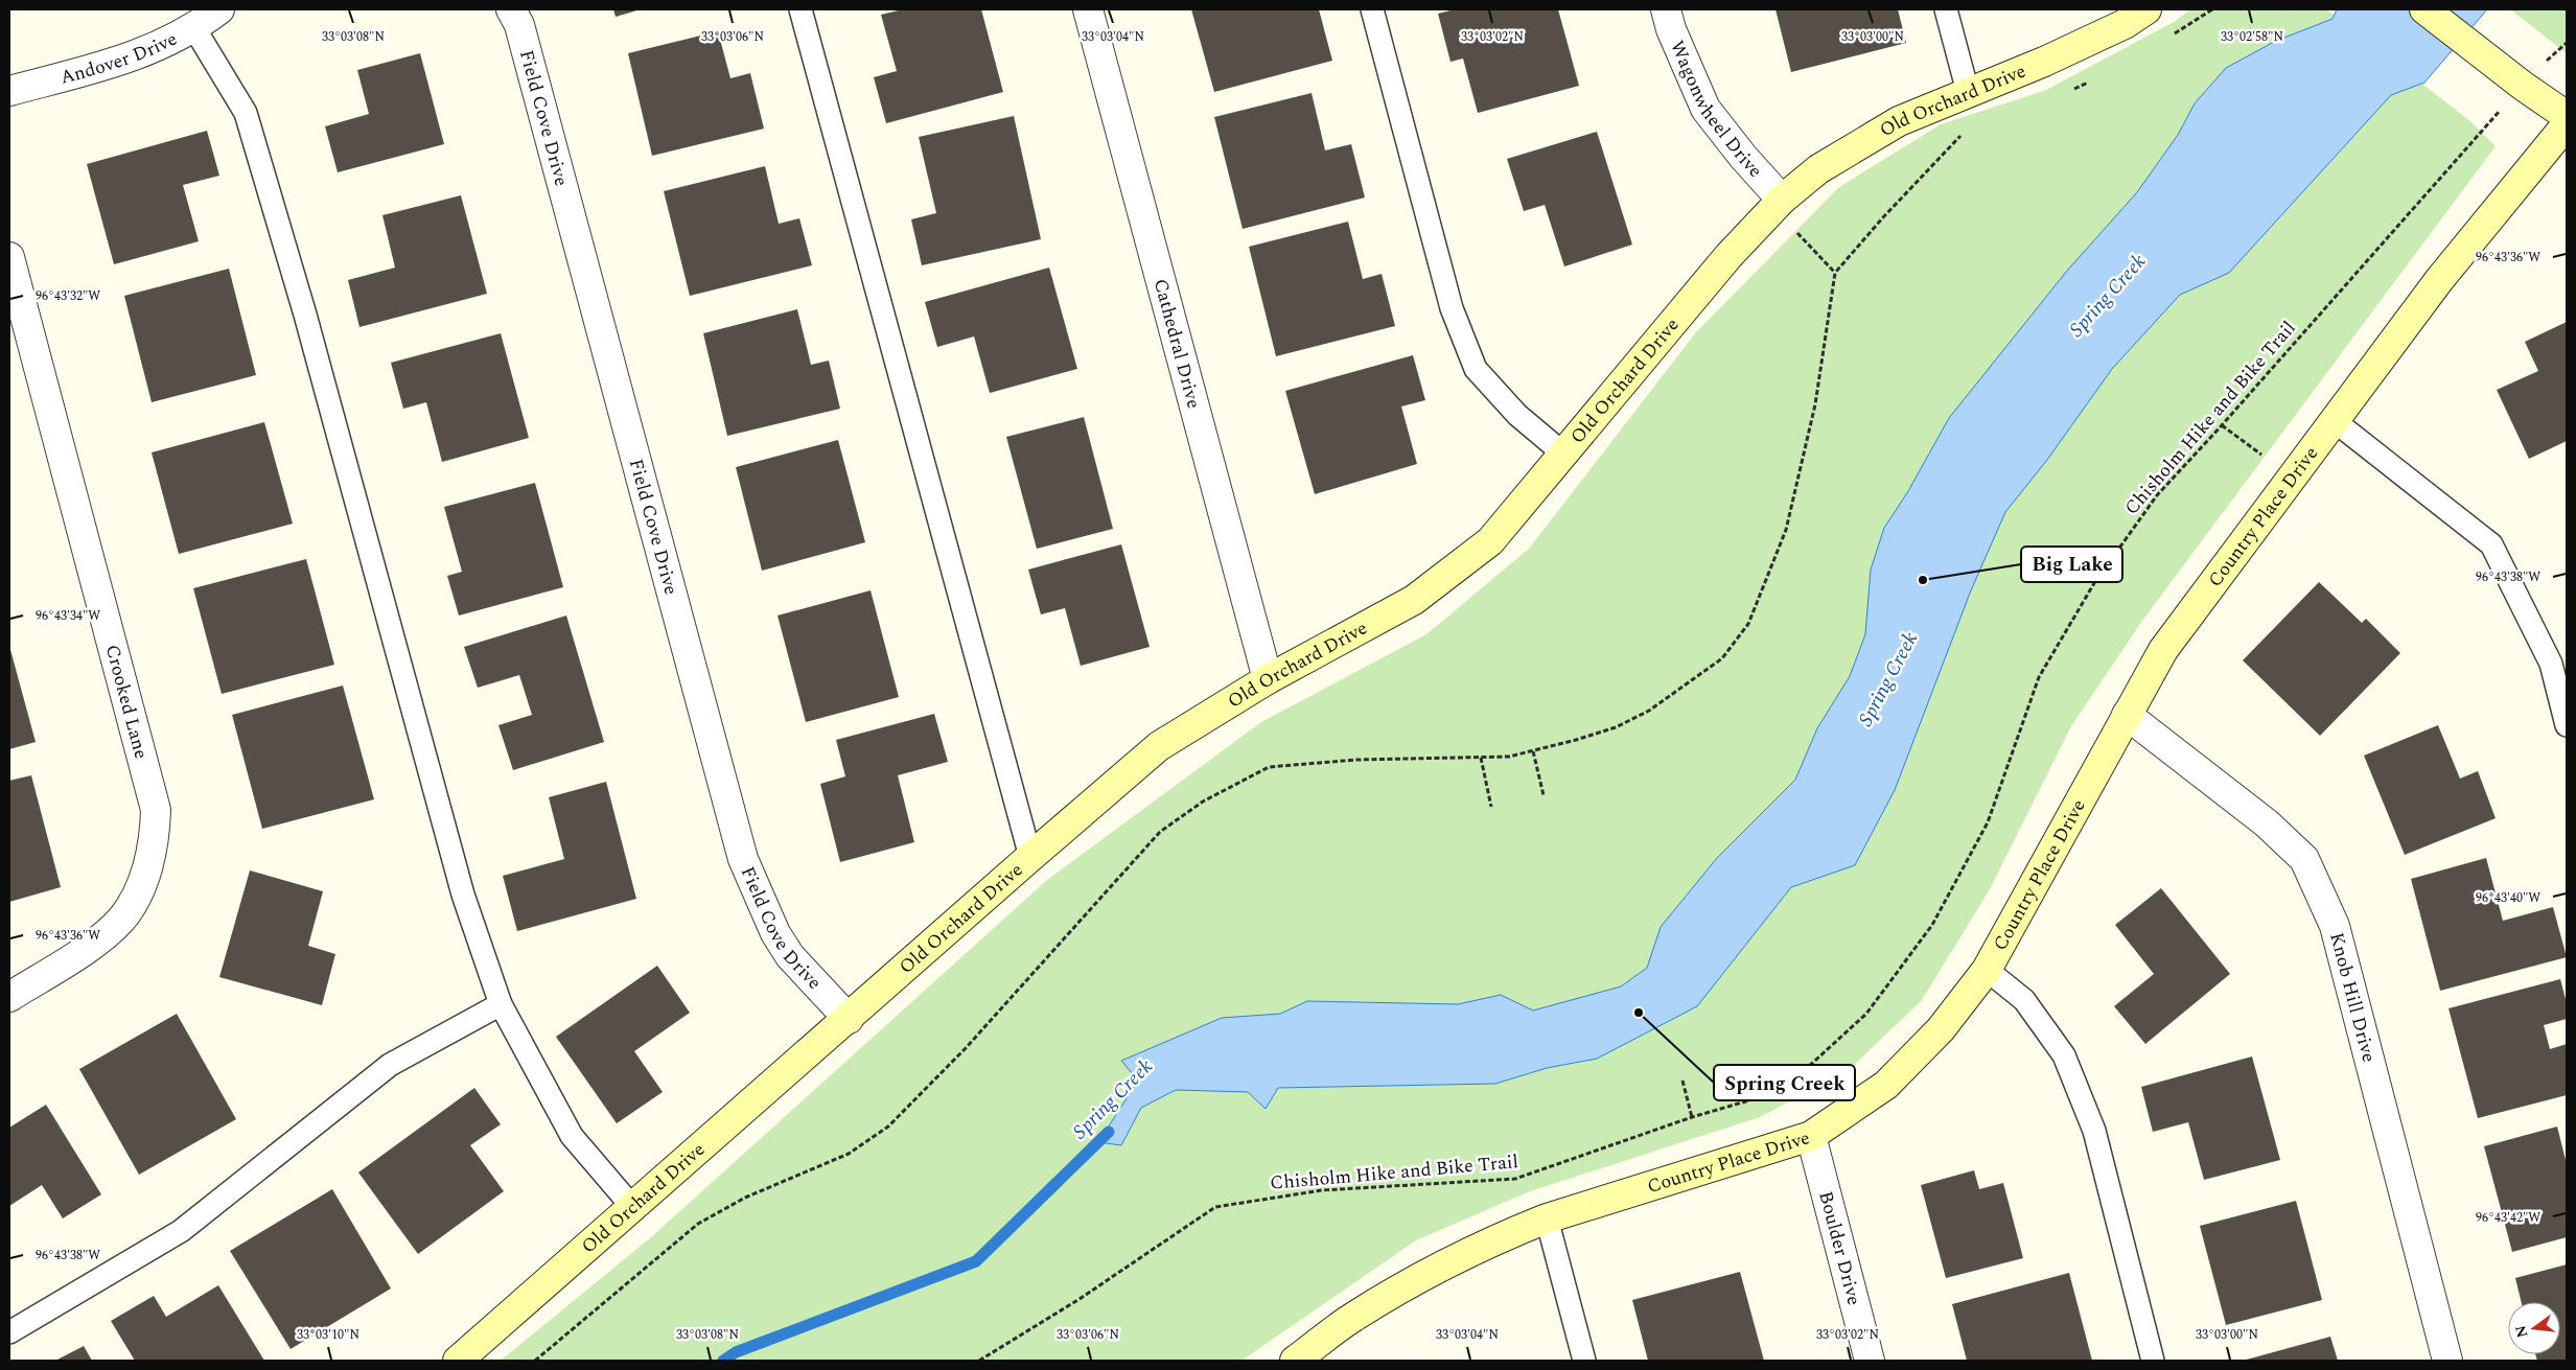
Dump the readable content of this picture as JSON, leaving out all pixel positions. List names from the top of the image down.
{
  "streets": {
    "street": [
      "Andover Drive",
      "Old Orchard Drive",
      "Wagonwheel Drive",
      "Field Cove Drive",
      "Cathedral Drive",
      "Country Place Drive",
      "Crooked Lane",
      "Knob Hill Drive",
      "Boulder Drive"
    ],
    "path": ["Chisholm Hike and Bike Trail"]
  },
  "crossings": [
    ["Old Orchard Drive", "Wagonwheel Drive"],
    ["Old Orchard Drive", "Field Cove Drive"],
    ["Old Orchard Drive", "Cathedral Drive"],
    ["Country Place Drive", "Knob Hill Drive"],
    ["Country Place Drive", "Boulder Drive"]
  ],
  "water": ["Spring Creek"],
  "places": ["Big Lake", "Spring Creek"],
  "north": "left",
  "coordinates": [
    "33°03'00\"N",
    "33°03'08\"N",
    "33°03'06\"N",
    "33°03'04\"N",
    "33°03'02\"N",
    "33°02'58\"N",
    "96°43'36\"W",
    "96°43'32\"W",
    "96°43'38\"W",
    "96°43'34\"W",
    "96°43'40\"W",
    "96°43'42\"W",
    "33°03'10\"N"
  ]
}
